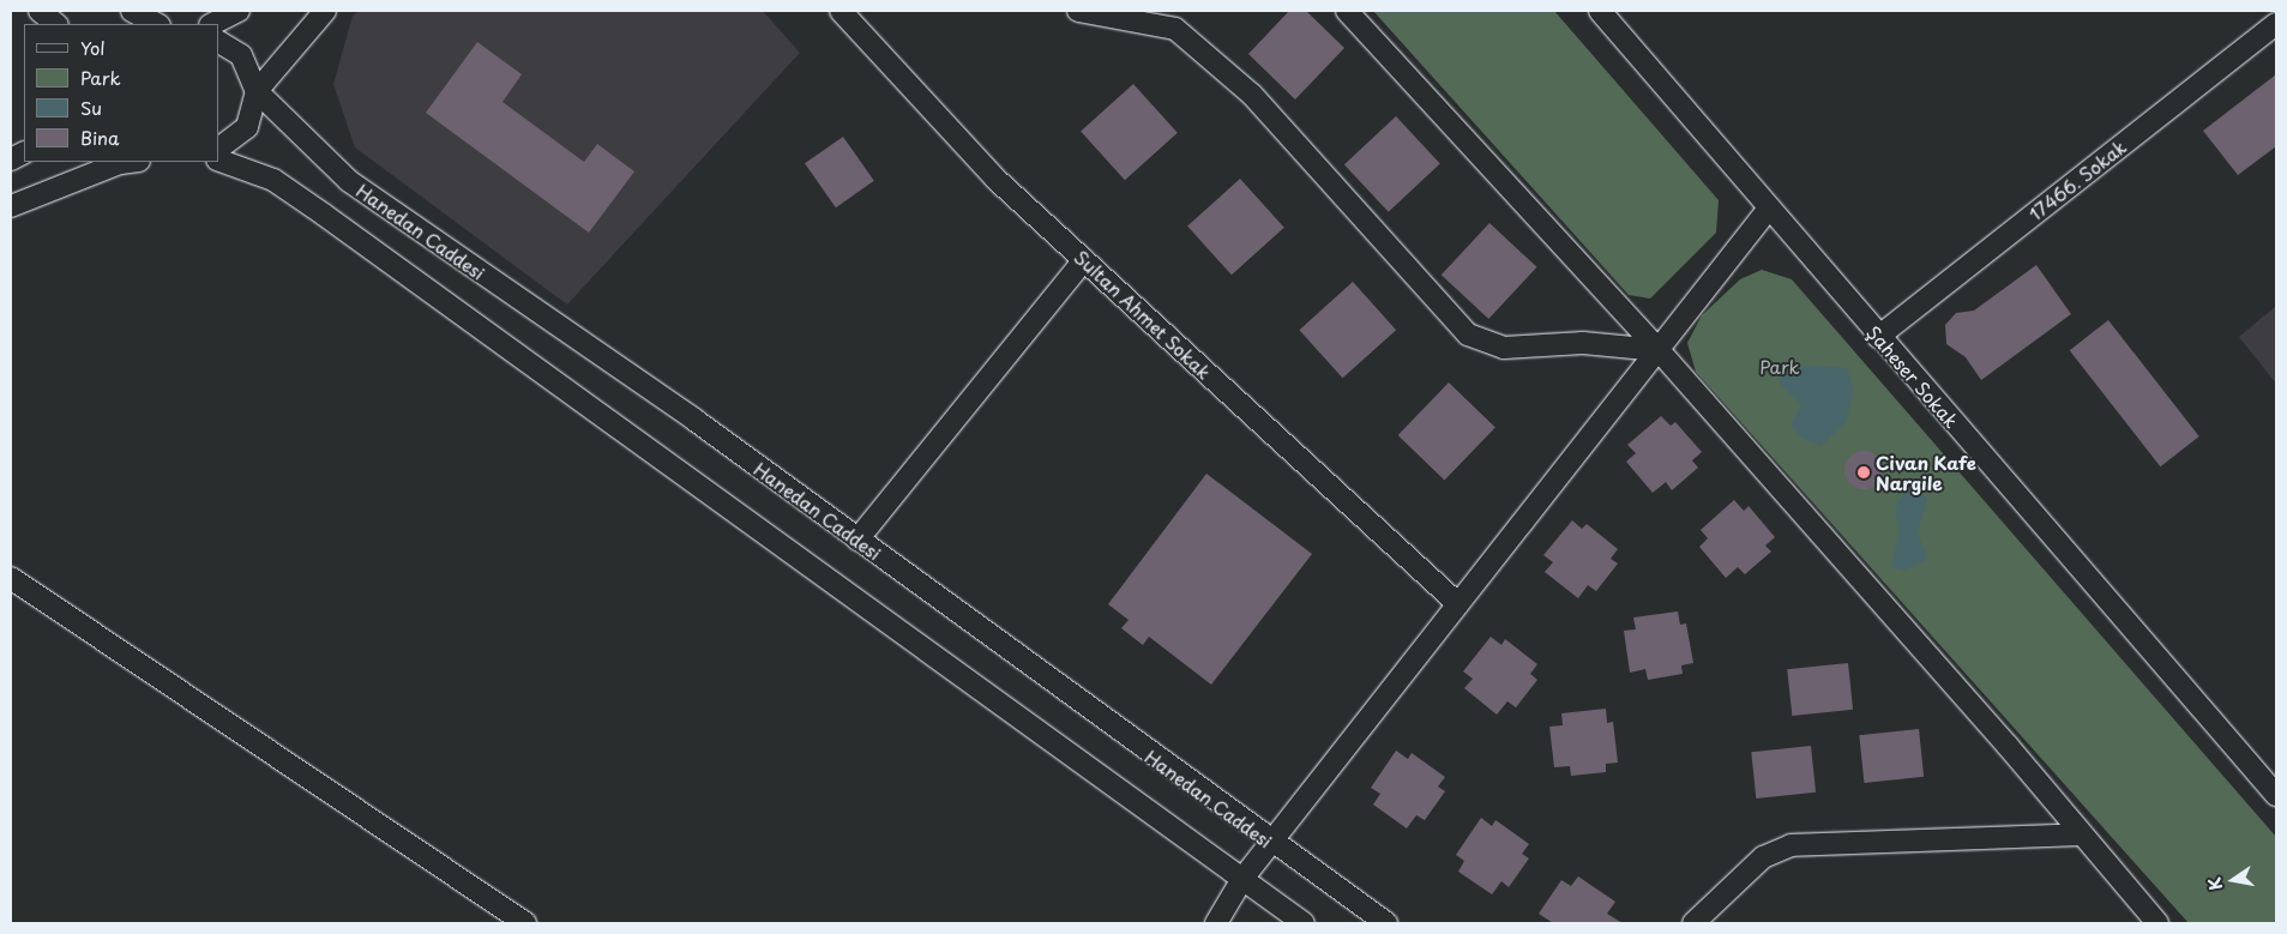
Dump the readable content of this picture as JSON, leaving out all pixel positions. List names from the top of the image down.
{
  "streets": {
    "street": [
      "17466. Sokak",
      "Hanedan Caddesi",
      "Sultan Ahmet Sokak",
      "Şaheser Sokak"
    ]
  },
  "crossings": [
    ["17466. Sokak", "Şaheser Sokak"]
  ],
  "parks": ["Park"],
  "places": ["Civan Kafe Nargile"],
  "legend": [
    "Yol",
    "Park",
    "Su",
    "Bina"
  ],
  "north": "left"
}
